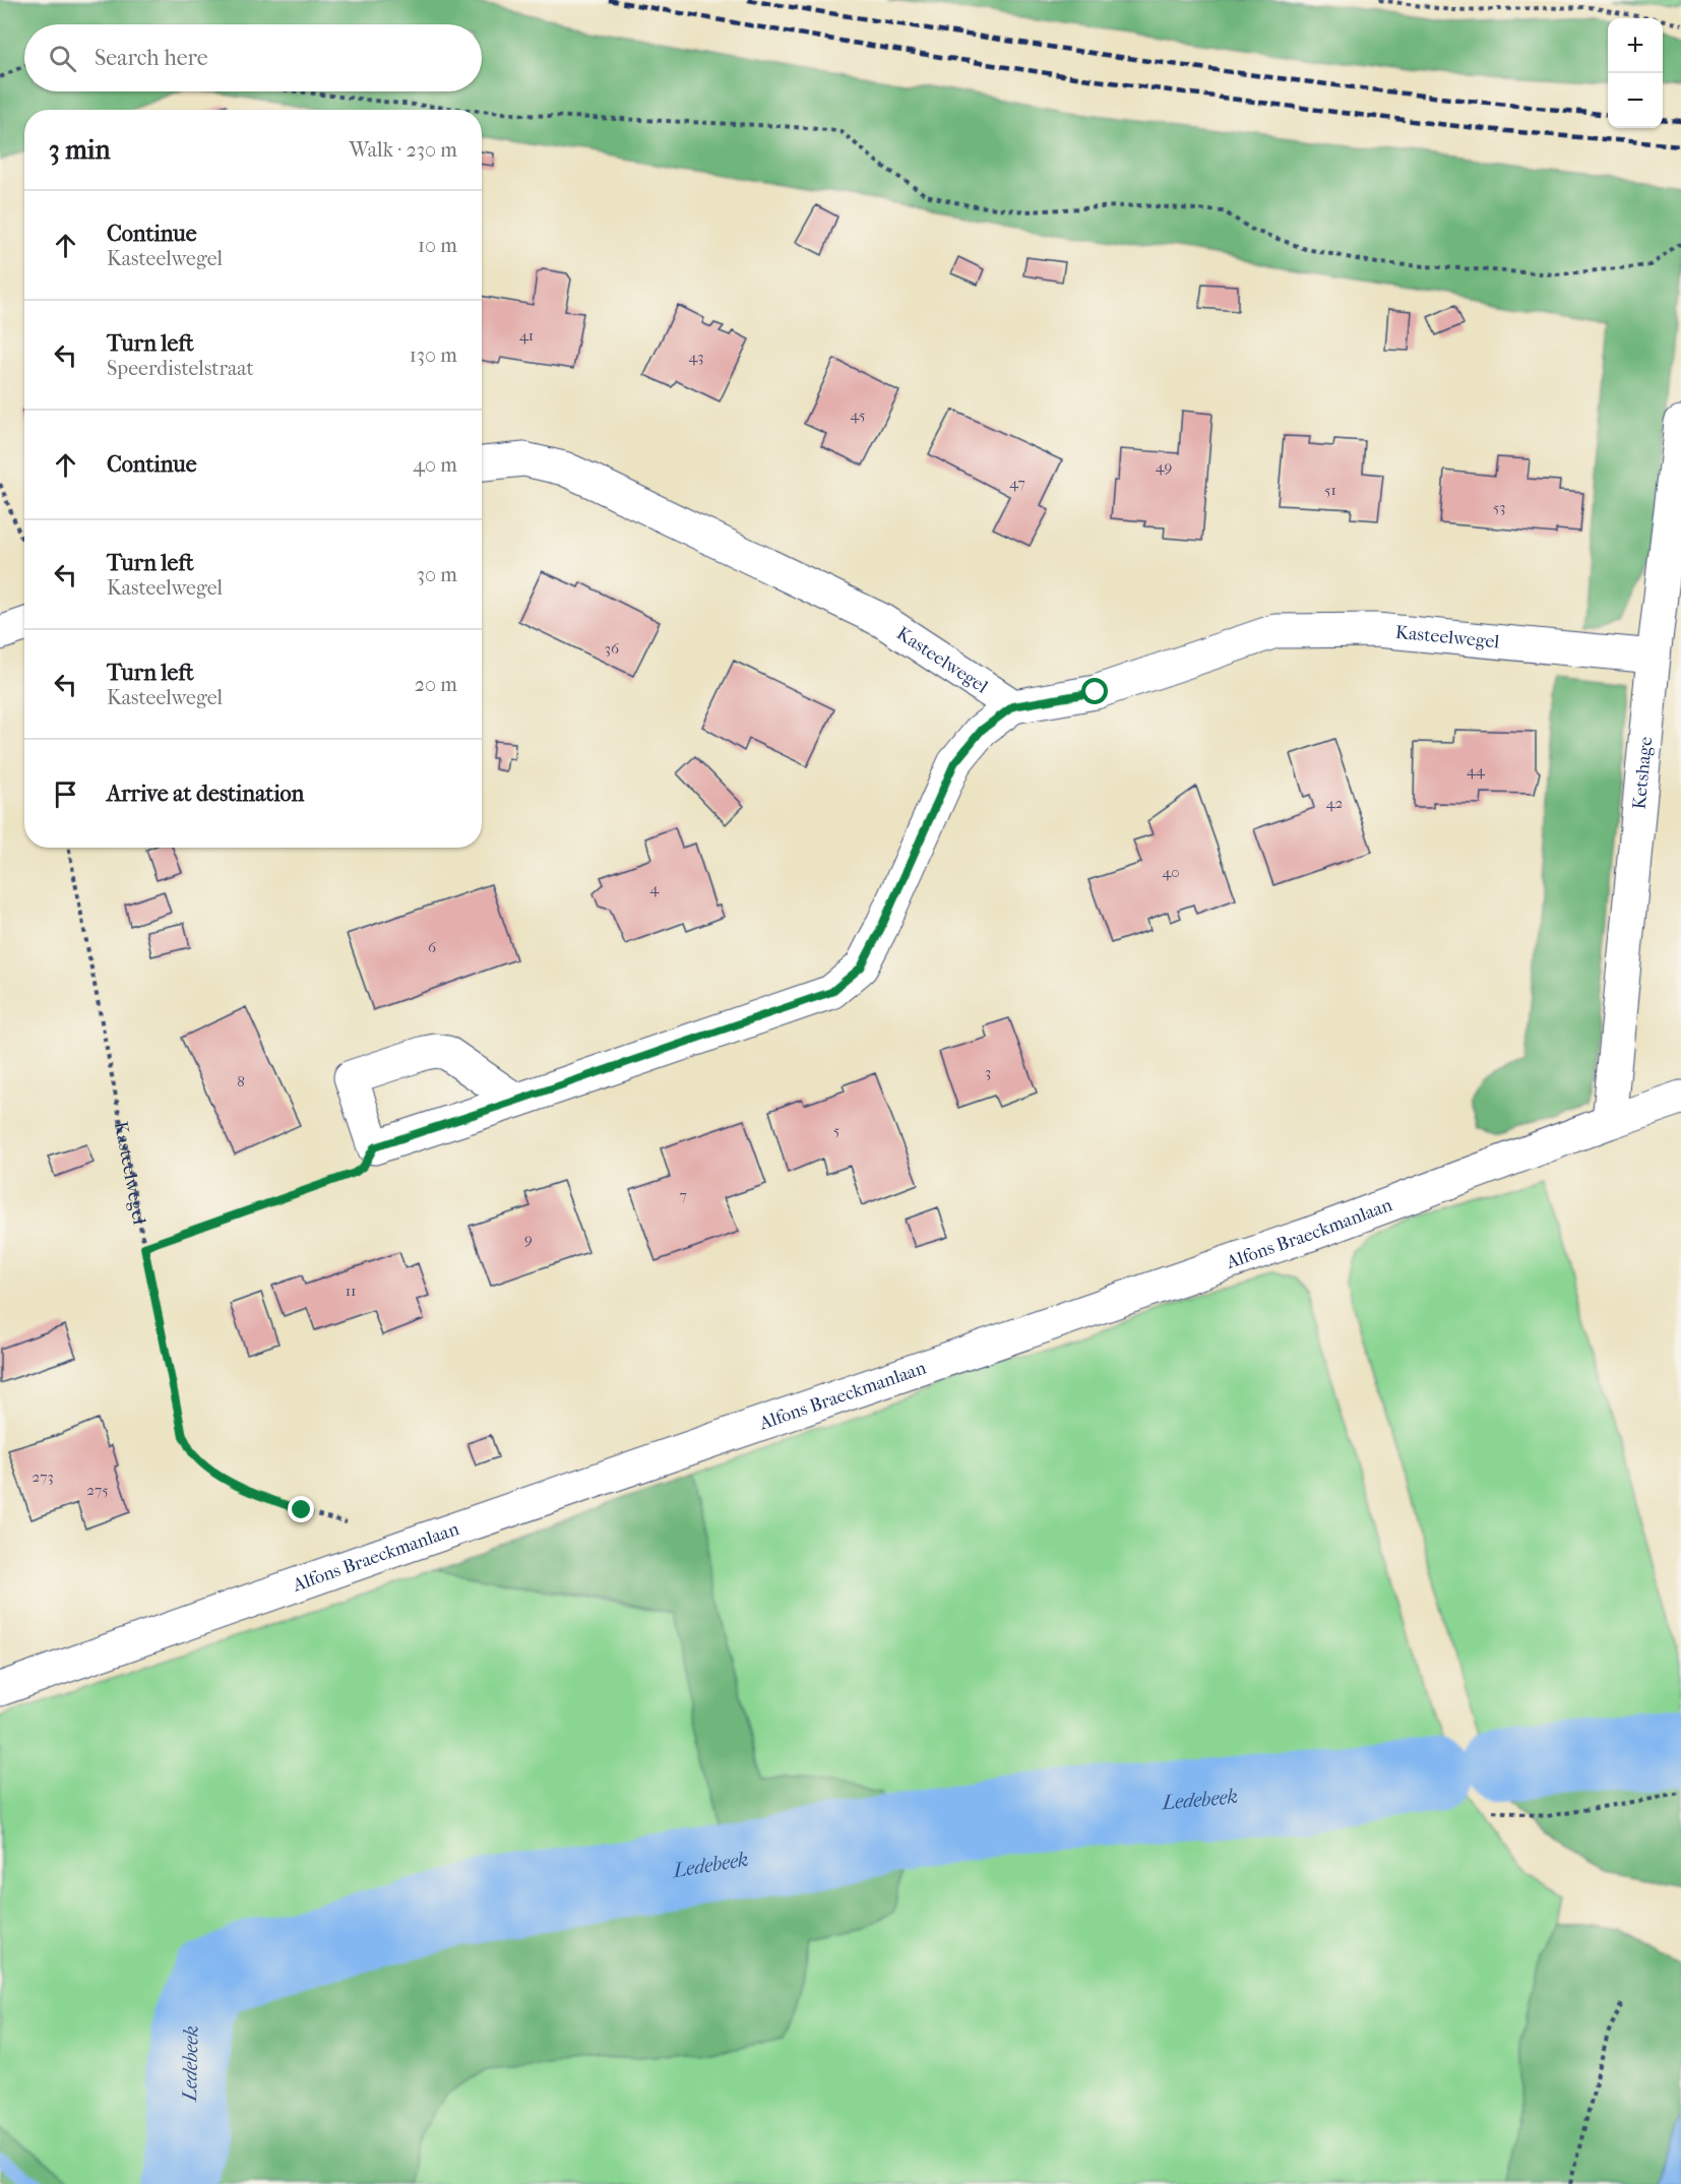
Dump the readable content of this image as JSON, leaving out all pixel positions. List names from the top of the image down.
{
  "streets": {
    "street": ["Kasteelwegel", "Ketshage", "Alfons Braeckmanlaan"]
  },
  "crossings": [
    ["Kasteelwegel", "Ketshage"],
    ["Kasteelwegel", "Alfons Braeckmanlaan"],
    ["Ketshage", "Alfons Braeckmanlaan"]
  ],
  "water": ["Ledebeek"],
  "house_numbers": [
    "41",
    "43",
    "45",
    "49",
    "47",
    "51",
    "53",
    "36",
    "44",
    "42",
    "40",
    "4",
    "6",
    "3",
    "8",
    "5",
    "7",
    "9",
    "11",
    "273",
    "275"
  ],
  "page": {
    "map_buttons": ["+", "−"],
    "search": "Search here",
    "heading": ["3 min", "Walk · 230 m"],
    "list": [
      ["Continue", "Kasteelwegel", "10 m"],
      ["Turn left", "Speerdistelstraat", "130 m"],
      ["Continue", "40 m"],
      ["Turn left", "Kasteelwegel", "30 m"],
      ["Turn left", "Kasteelwegel", "20 m"],
      "Arrive at destination"
    ]
  }
}
